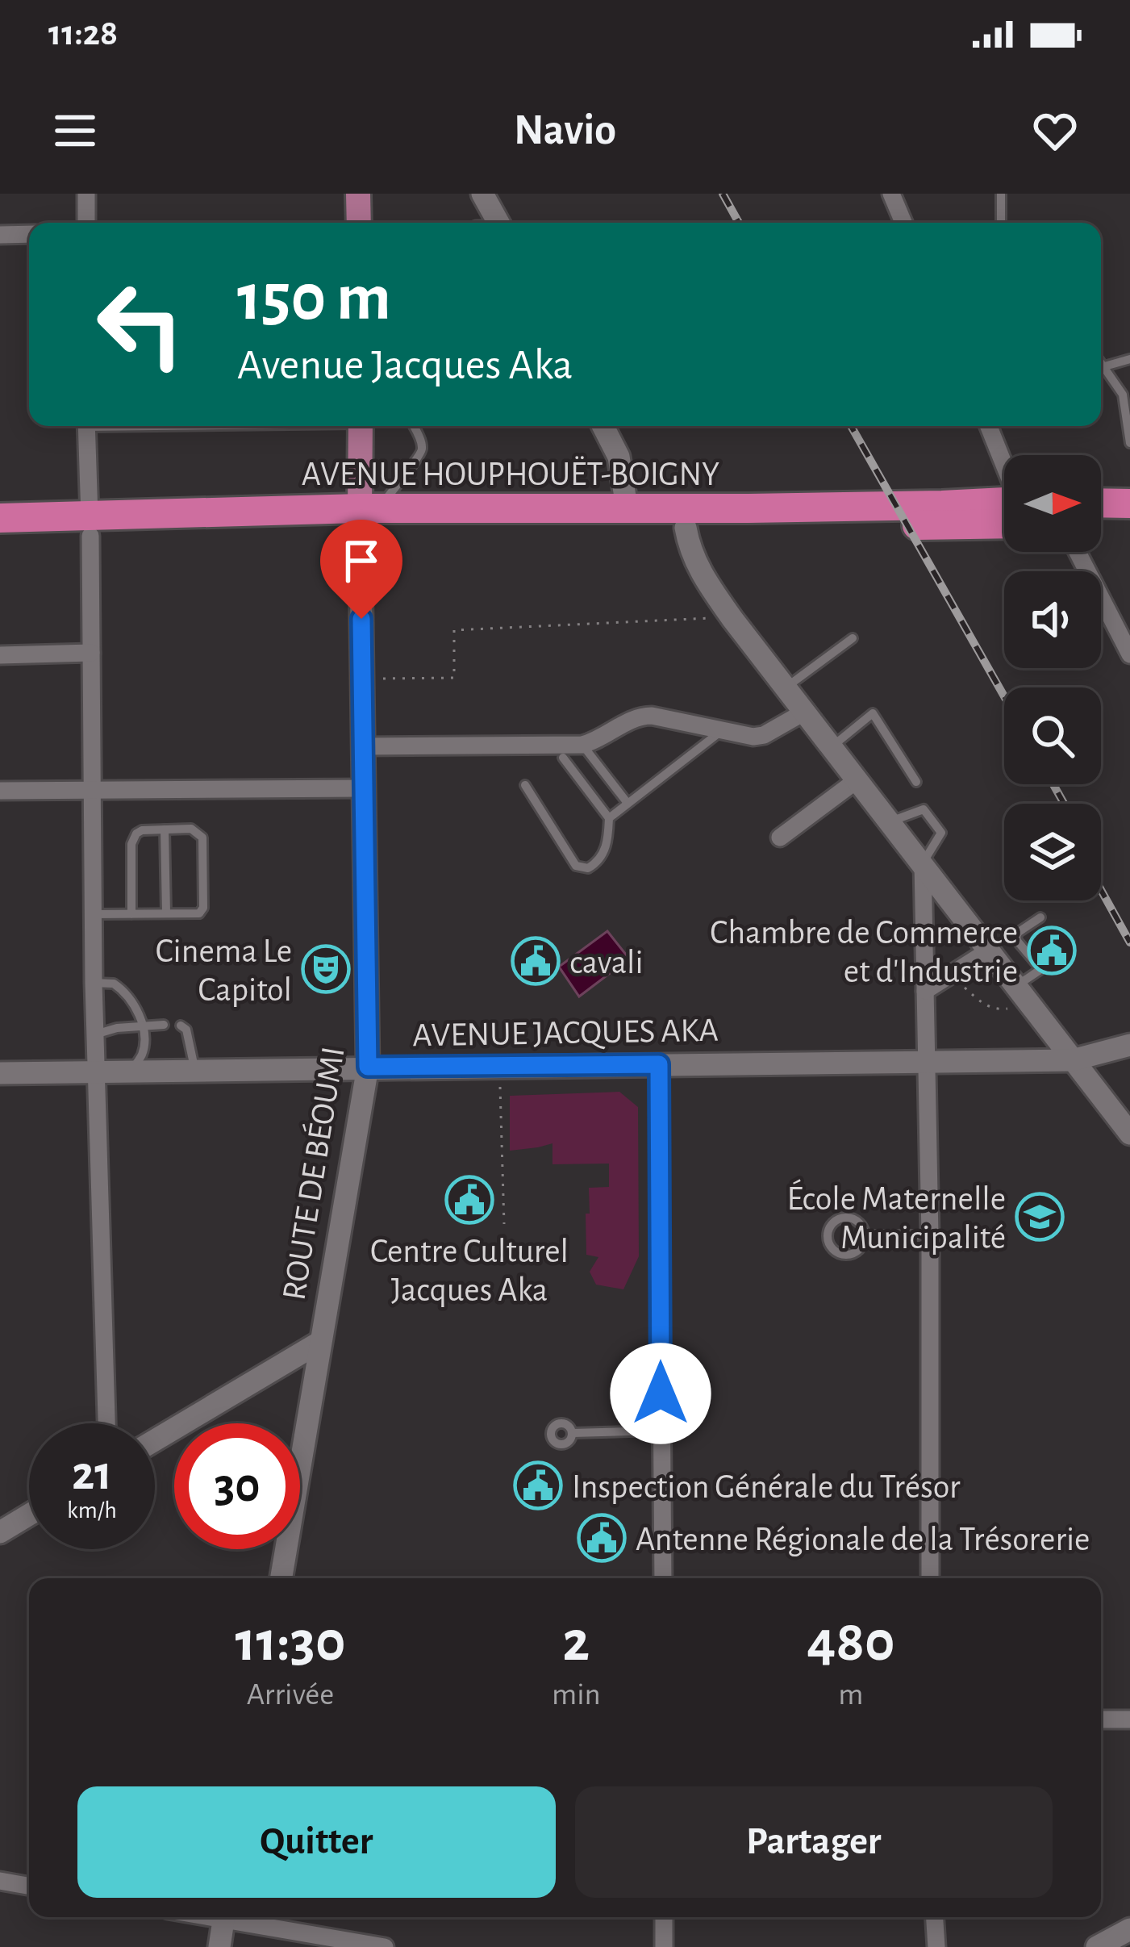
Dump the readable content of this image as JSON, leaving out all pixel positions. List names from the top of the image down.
{
  "streets": {
    "highway": ["AVENUE HOUPHOUËT-BOIGNY"],
    "main road": ["ROUTE DE BÉOUMI"],
    "street": ["AVENUE JACQUES AKA"]
  },
  "crossings": [
    ["AVENUE HOUPHOUËT-BOIGNY", "ROUTE DE BÉOUMI"],
    ["AVENUE JACQUES AKA", "ROUTE DE BÉOUMI"]
  ],
  "places": {
    "public building": [
      "Chambre de Commerce et d'Industrie",
      "cavali",
      "Centre Culturel Jacques Aka",
      "Inspection Générale du Trésor",
      "Antenne Régionale de la Trésorerie"
    ],
    "theatre": ["Cinema Le Capitol"],
    "school or university": ["École Maternelle Municipalité"]
  },
  "north": "right",
  "page": {
    "status": "11:28",
    "header": "Navio",
    "turn": ["150 m", "Avenue Jacques Aka"],
    "speed": "21 km/h",
    "limit": "30",
    "eta": [
      "11:30",
      "Arrivée",
      "2",
      "min",
      "480",
      "m"
    ],
    "buttons": ["Quitter", "Partager"]
  }
}
